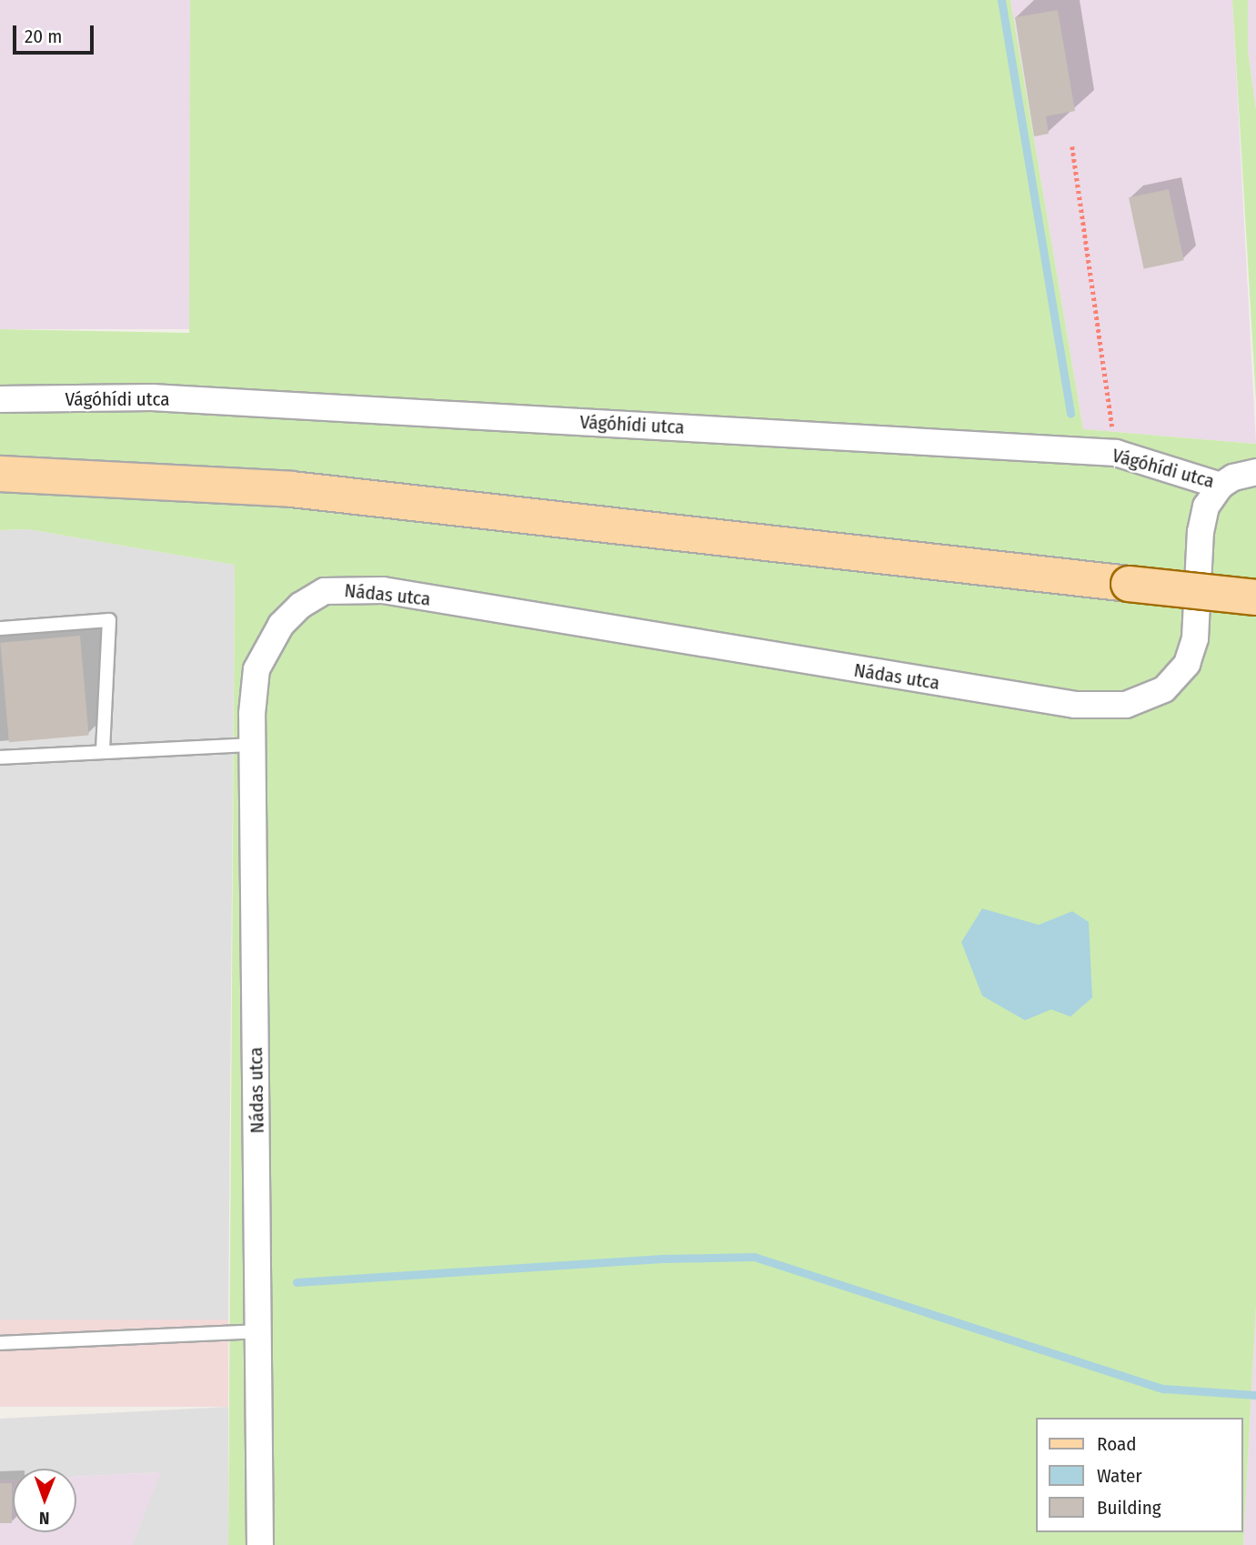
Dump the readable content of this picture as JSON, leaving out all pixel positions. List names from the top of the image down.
{
  "streets": {
    "street": ["Vágóhídi utca", "Nádas utca"]
  },
  "crossings": [
    ["Vágóhídi utca", "Nádas utca"]
  ],
  "legend": ["Road", "Water", "Building"],
  "scale_bar": "20 m",
  "north": "bottom"
}
